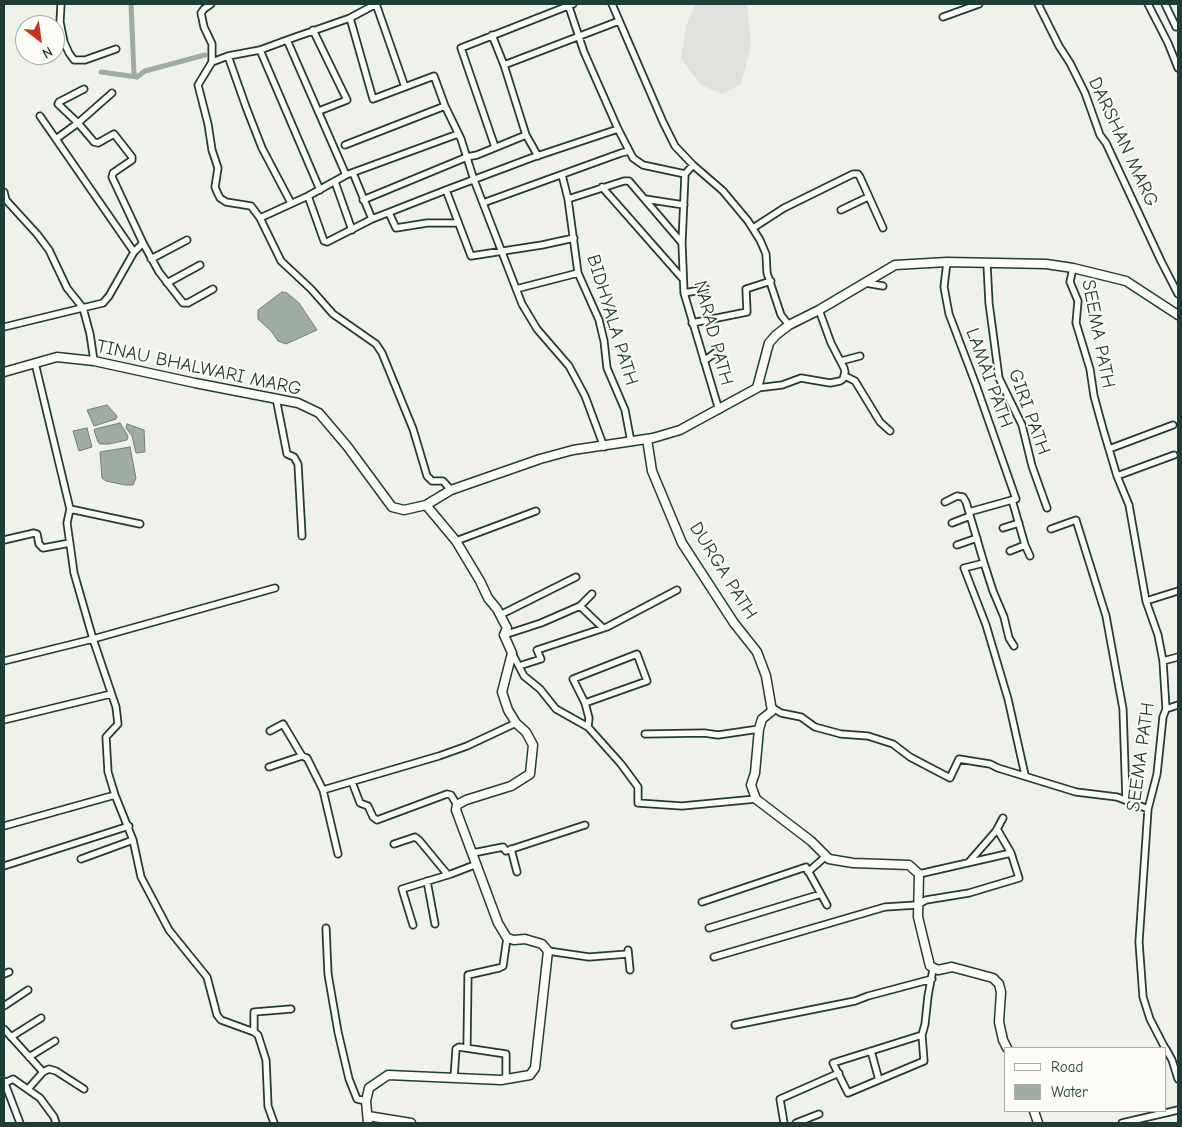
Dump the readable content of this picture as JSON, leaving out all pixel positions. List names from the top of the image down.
{
  "streets": {
    "street": [
      "DARSHAN MARG",
      "BIDHYALA PATH",
      "NARAD PATH",
      "SEEMA PATH",
      "TINAU BHALWARI MARG",
      "LAMAI PATH",
      "GIRI PATH",
      "DURGA PATH"
    ]
  },
  "crossings": [
    ["BIDHYALA PATH", "TINAU BHALWARI MARG"],
    ["NARAD PATH", "TINAU BHALWARI MARG"],
    ["TINAU BHALWARI MARG", "DURGA PATH"]
  ],
  "legend": ["Road", "Water"],
  "north": "bottom right"
}
